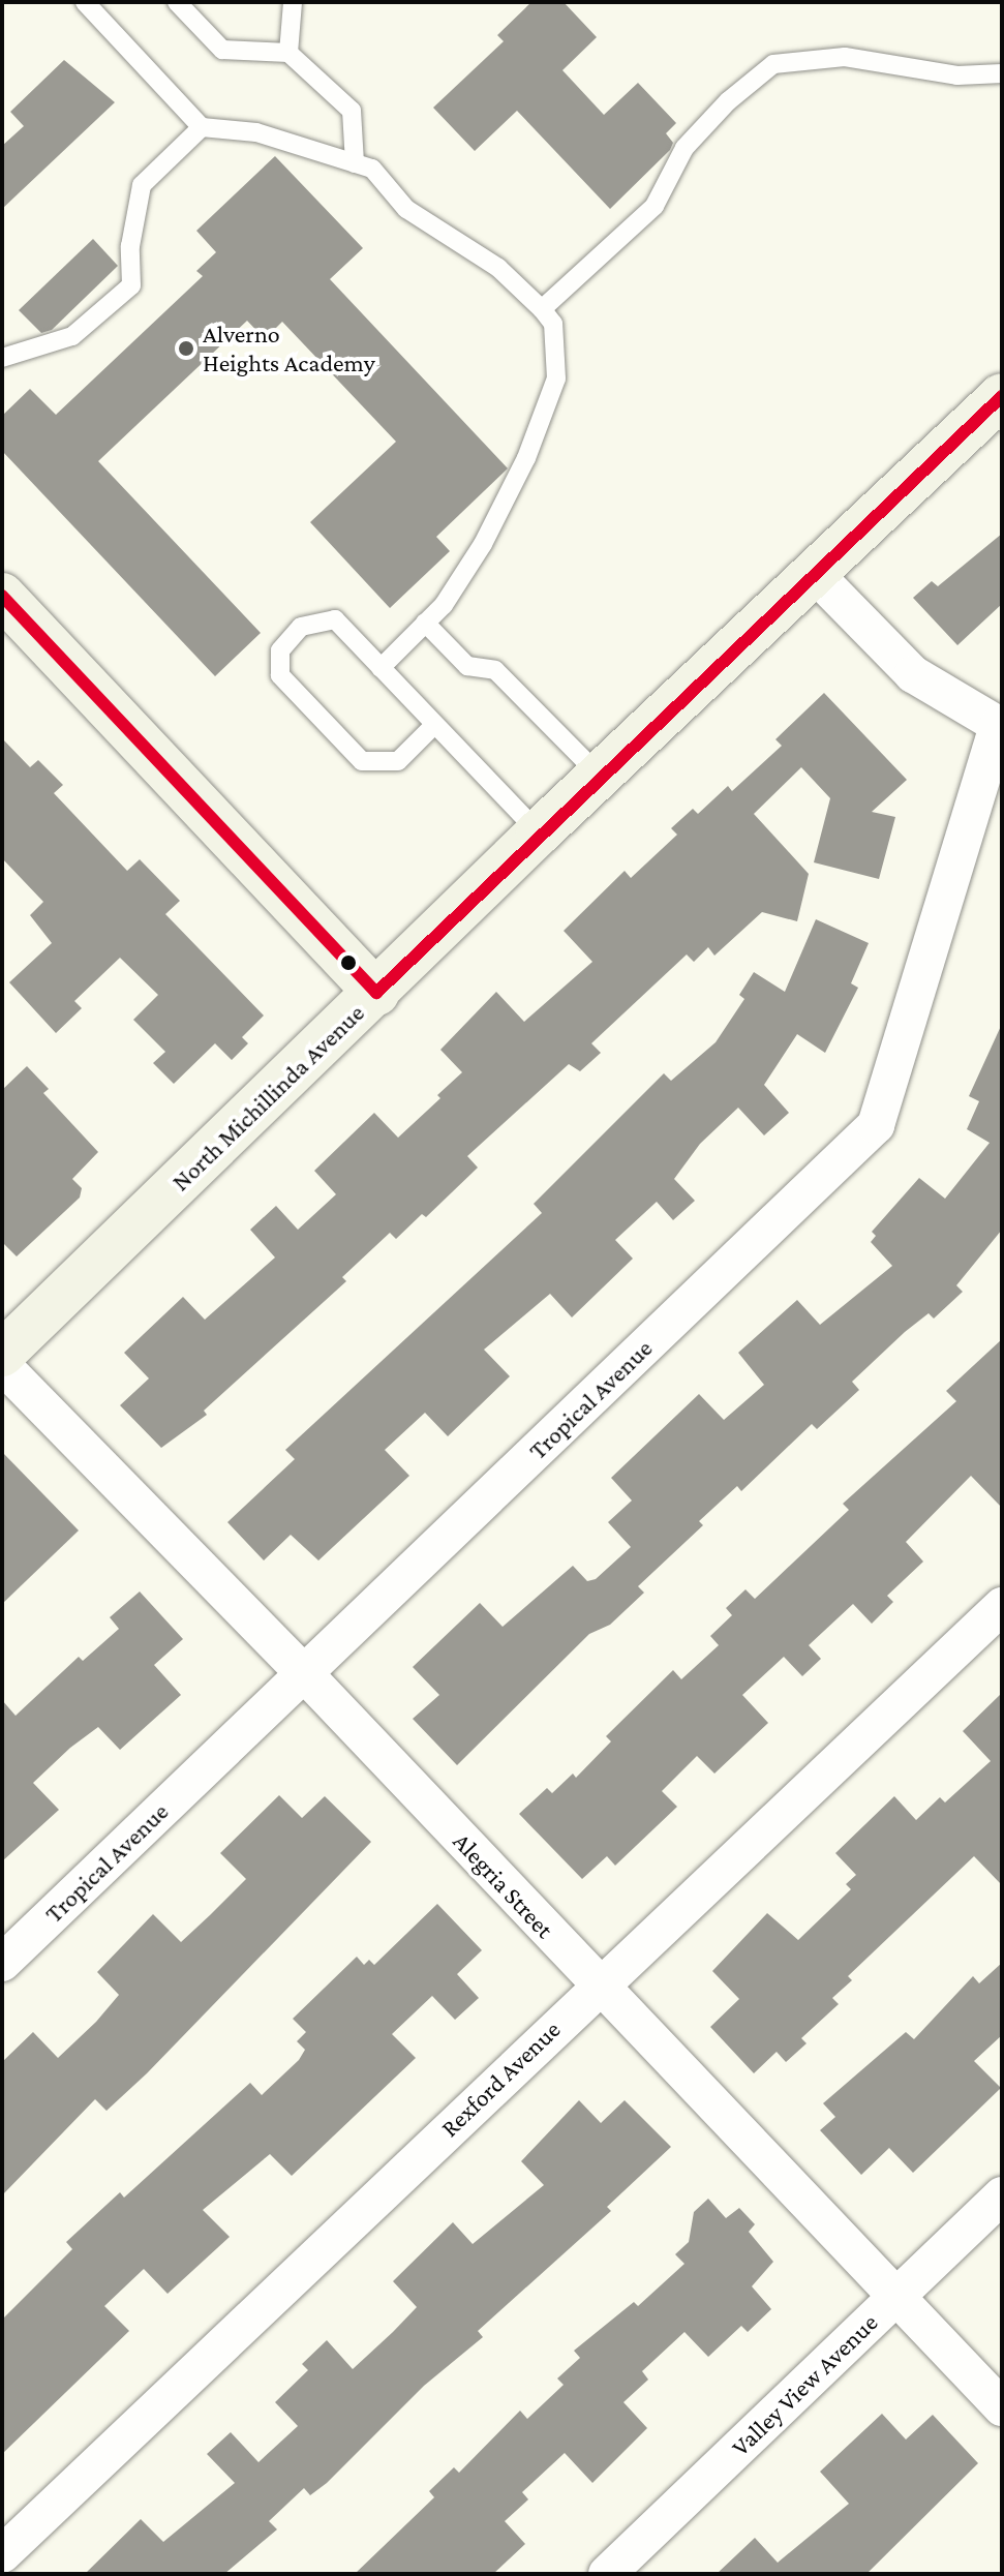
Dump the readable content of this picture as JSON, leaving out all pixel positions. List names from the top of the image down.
{
  "streets": {
    "street": [
      "North Michillinda Avenue",
      "Tropical Avenue",
      "Alegria Street",
      "Rexford Avenue",
      "Valley View Avenue"
    ]
  },
  "crossings": [
    ["Tropical Avenue", "Alegria Street"],
    ["Alegria Street", "Rexford Avenue"],
    ["Alegria Street", "Valley View Avenue"]
  ],
  "places": ["Alverno Heights Academy"]
}
